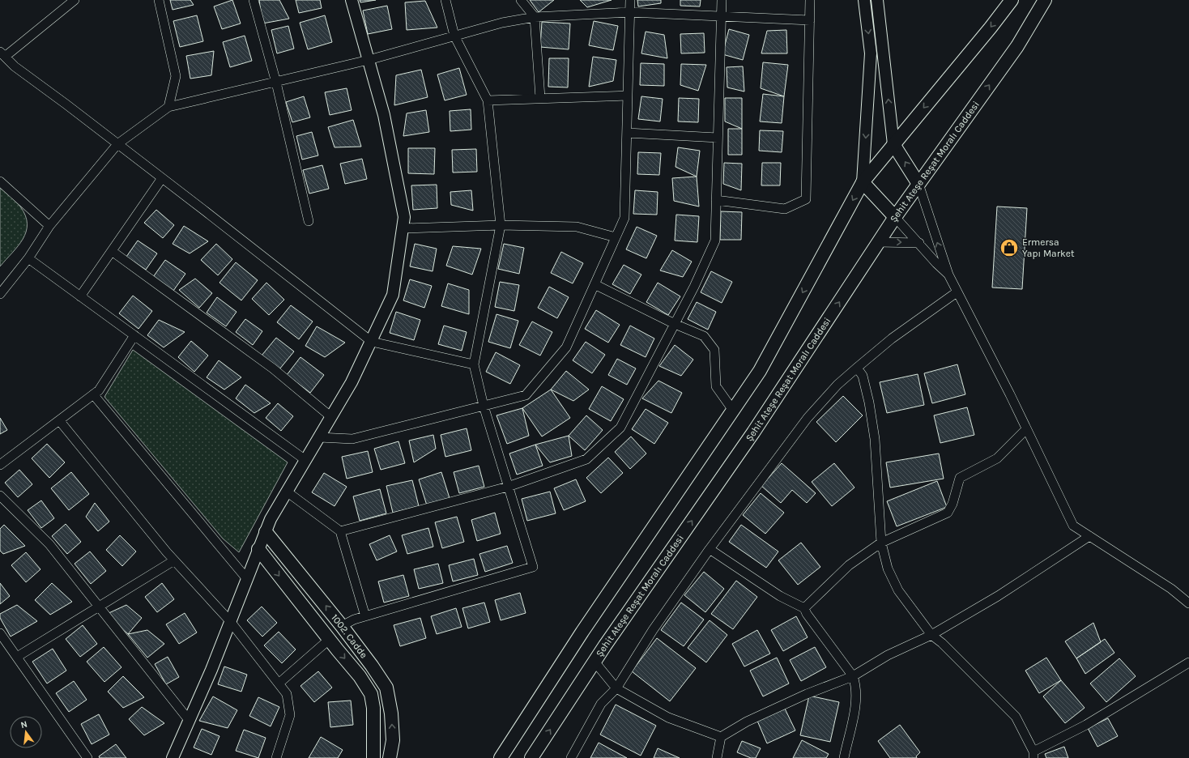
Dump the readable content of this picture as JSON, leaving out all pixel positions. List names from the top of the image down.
{
  "streets": {
    "main road": ["Şehit Ateşe Reşat Moralı Caddesi", "1002. Cadde"]
  },
  "places": {
    "shop": ["Ermersa Yapı Market"]
  },
  "north": "top"
}
